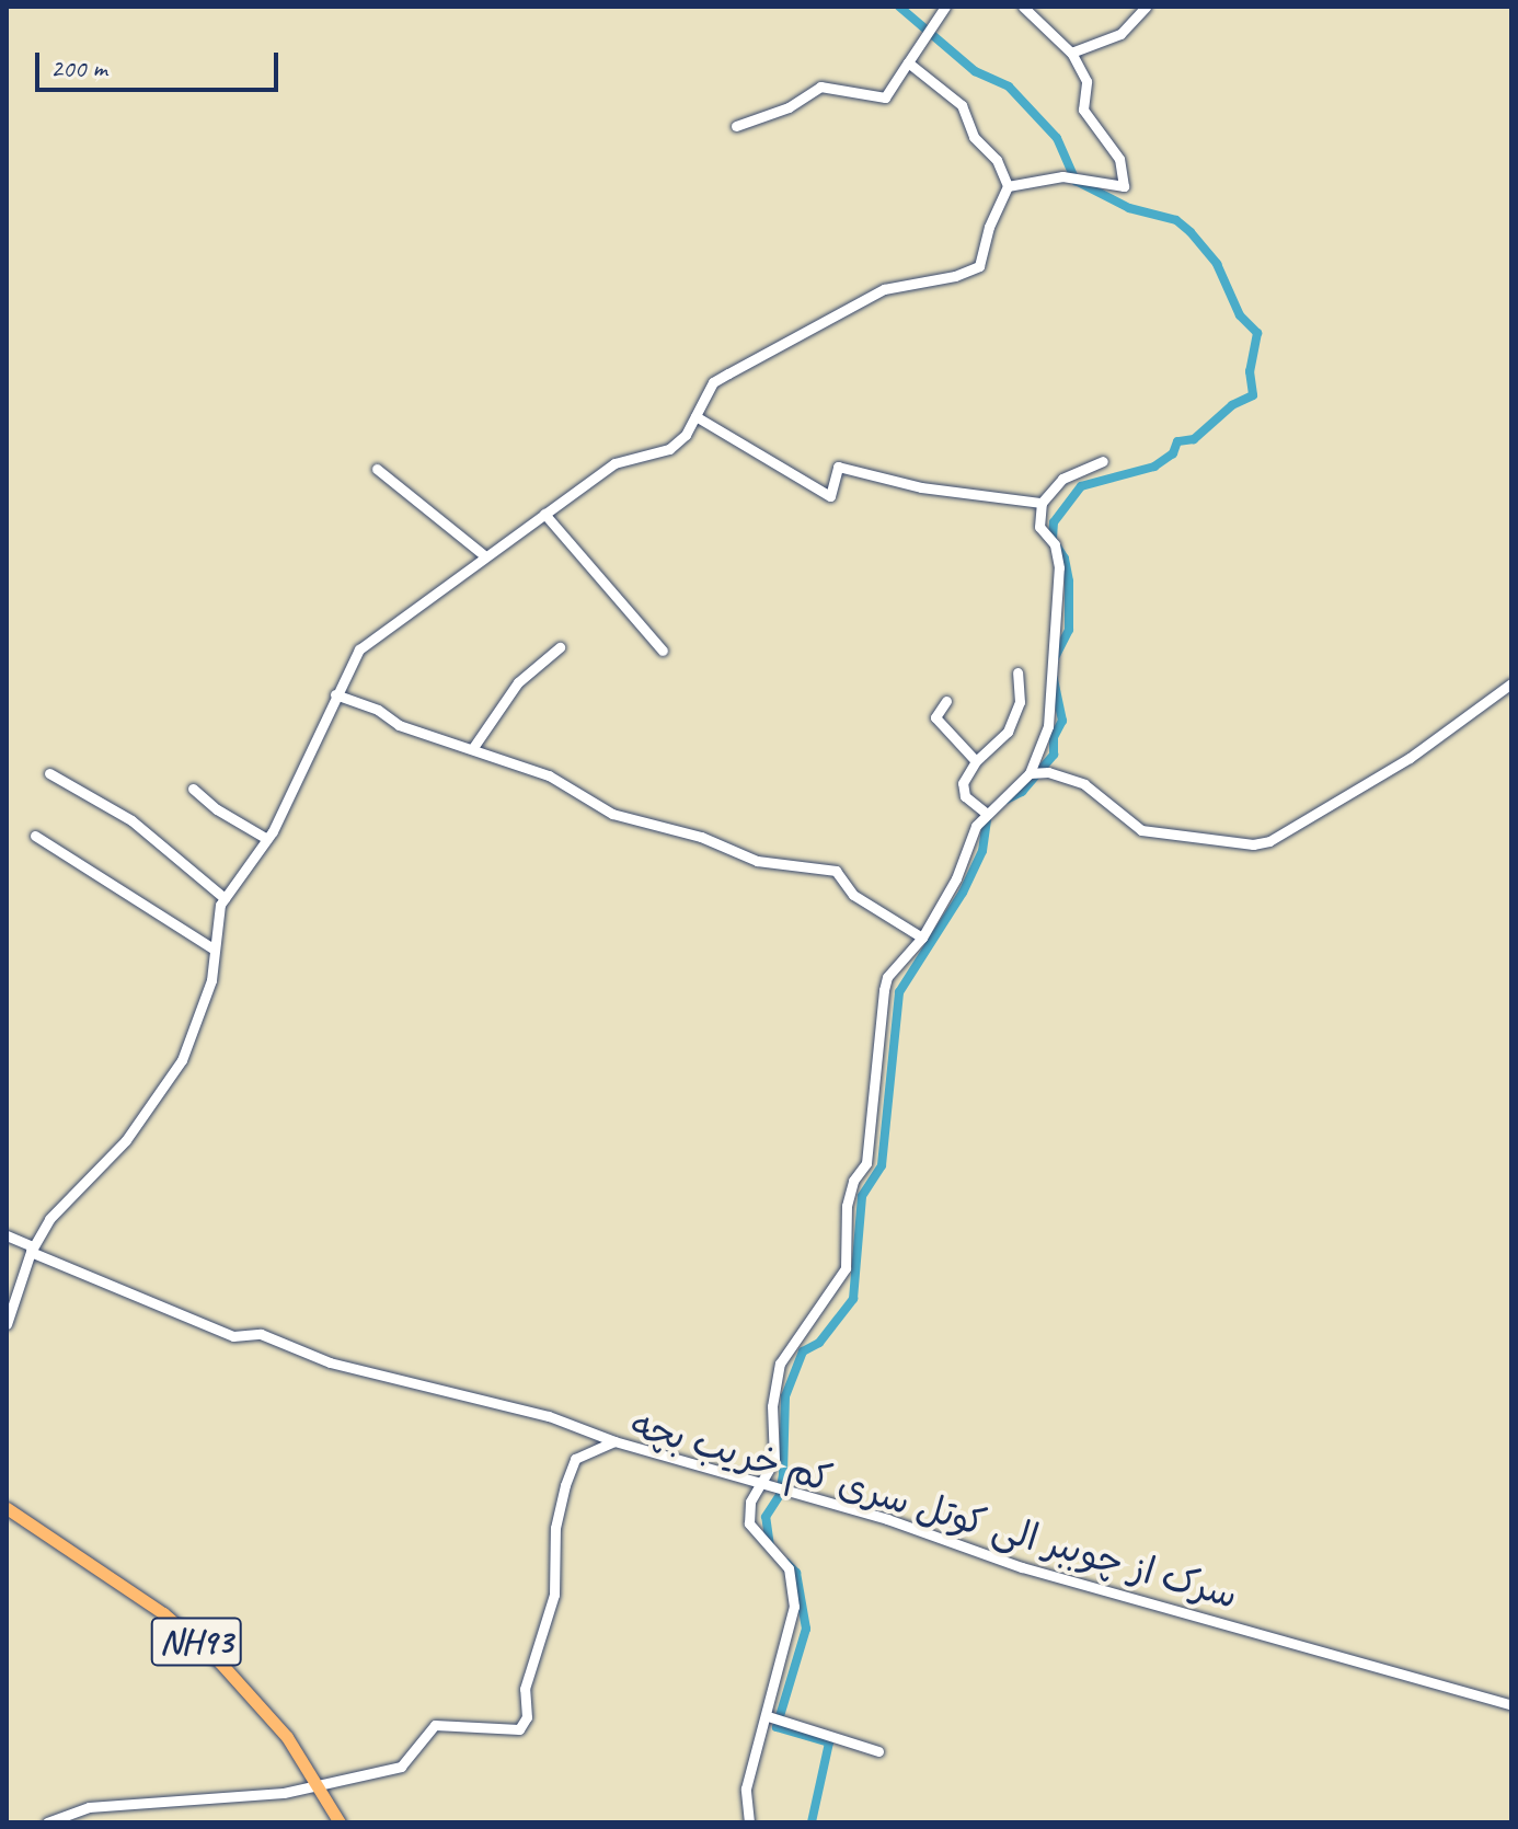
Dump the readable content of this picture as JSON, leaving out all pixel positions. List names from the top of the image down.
{
  "streets": {
    "main road": ["NH93"],
    "street": ["سرک از چوببر الی کوتل سری کم خریب بچه"]
  },
  "crossings": [
    ["سرک از چوببر الی کوتل سری کم خریب بچه", "NH93"]
  ],
  "scale_bar": "200 m"
}
